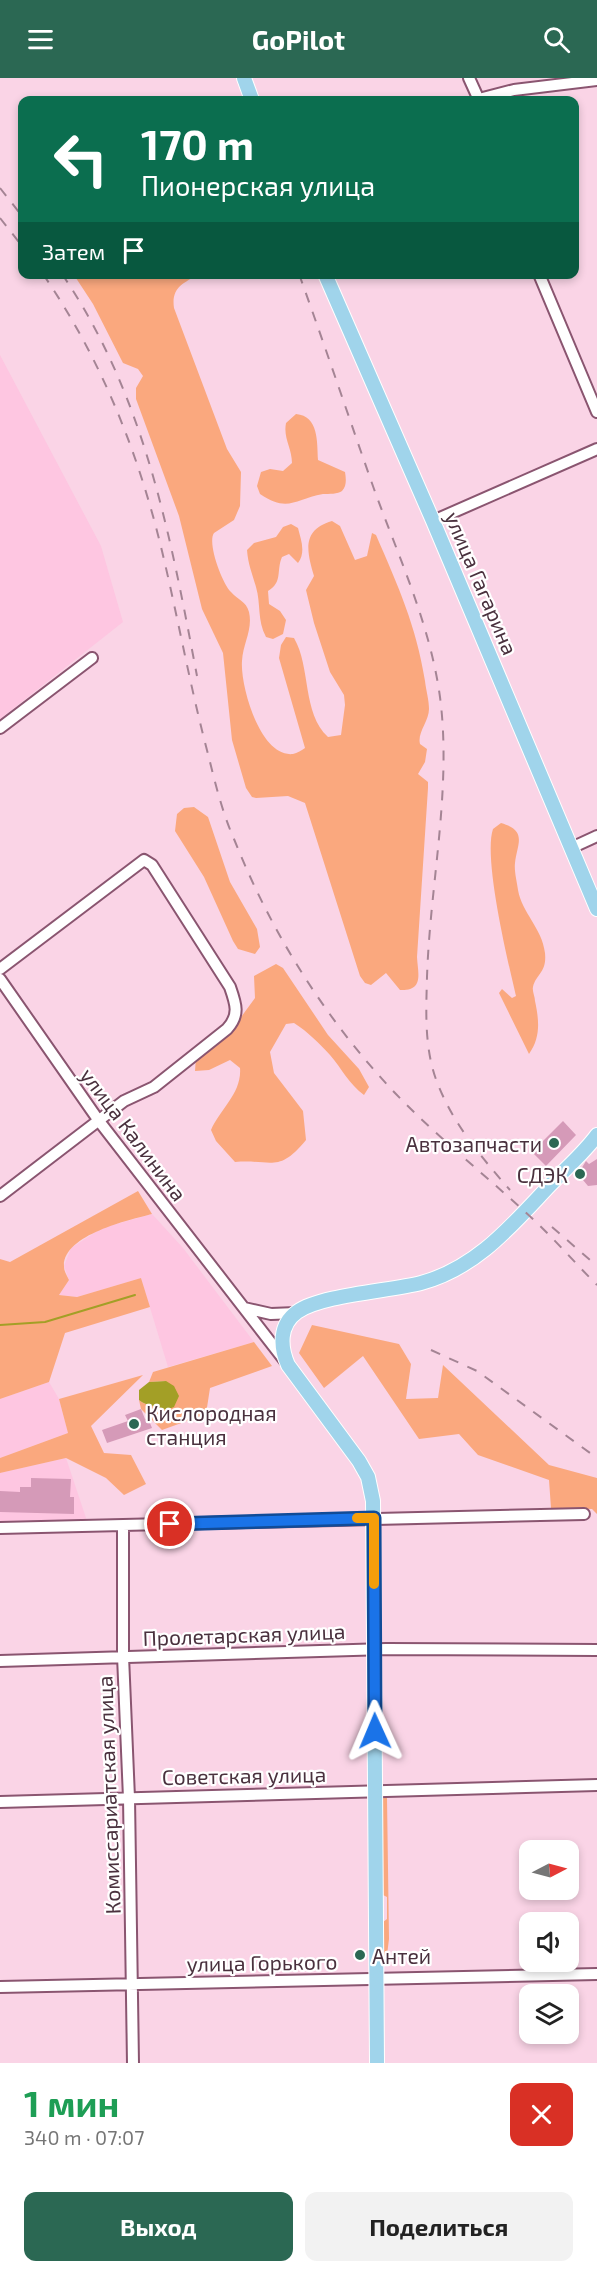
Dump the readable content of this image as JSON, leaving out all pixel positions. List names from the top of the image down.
{
  "streets": {
    "main road": ["улица Гагарина"],
    "street": [
      "улица Калинина",
      "Пролетарская улица",
      "Советская улица",
      "Комиссариатская улица",
      "улица Горького"
    ]
  },
  "crossings": [
    ["Пролетарская улица", "Комиссариатская улица"],
    ["Советская улица", "Комиссариатская улица"],
    ["Комиссариатская улица", "улица Горького"]
  ],
  "places": [
    "Автозапчасти",
    "СДЭК",
    "Кислородная станция",
    "Антей"
  ],
  "north": "right",
  "page": {
    "header": "GoPilot",
    "turn": ["170 m", "Пионерская улица"],
    "then": "Затем",
    "heading": ["1 мин", "340 m · 07:07"],
    "buttons": ["Выход", "Поделиться"]
  }
}
